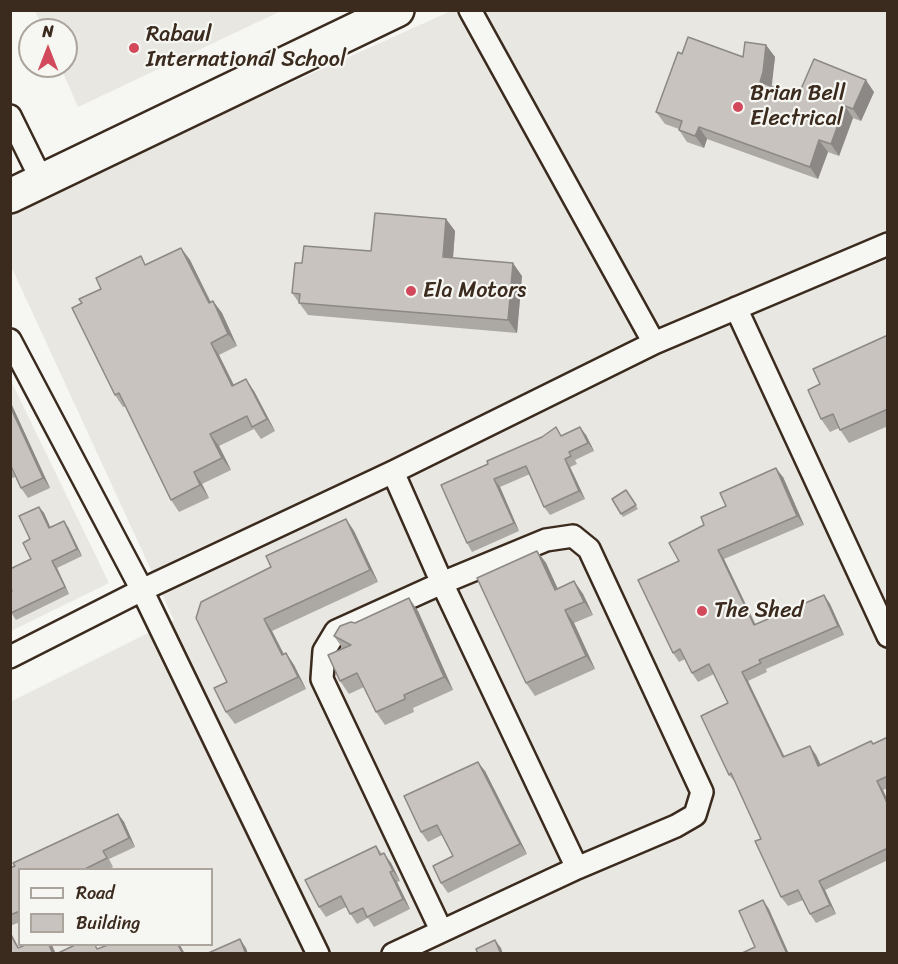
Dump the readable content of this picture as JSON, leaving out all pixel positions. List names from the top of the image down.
{
  "places": [
    "Rabaul International School",
    "Brian Bell Electrical",
    "Ela Motors",
    "The Shed"
  ],
  "legend": ["Road", "Building"],
  "north": "top"
}
